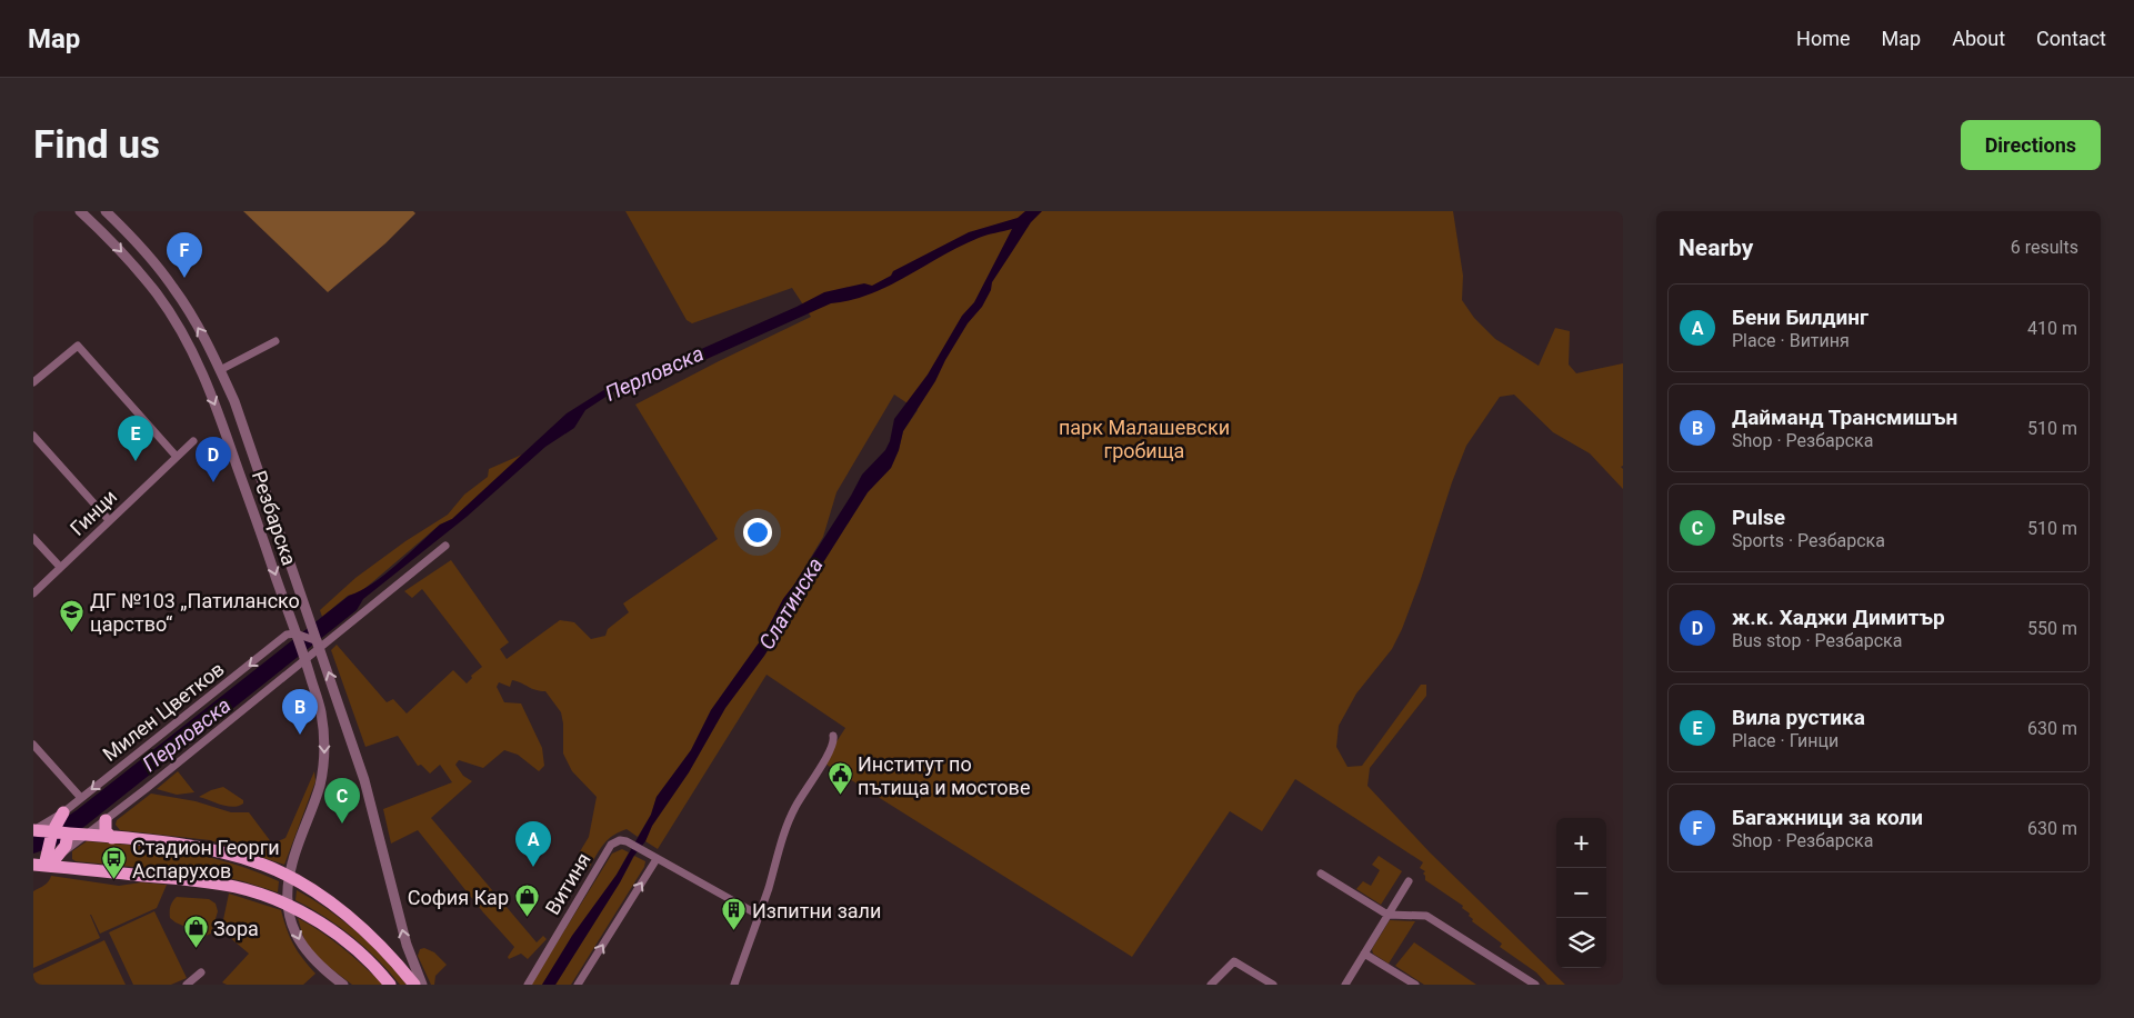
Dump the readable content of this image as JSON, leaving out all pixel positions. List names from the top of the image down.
{
  "streets": {
    "street": [
      "Гинци",
      "Резбарска",
      "Милен Цветков",
      "Витиня"
    ]
  },
  "crossings": [
    ["Резбарска", "Милен Цветков"]
  ],
  "water": ["Перловска", "Слатинска"],
  "parks": ["парк Малашевски гробища"],
  "places": {
    "school or university": ["ДГ №103 „Патиланско царство“"],
    "public building": ["Институт по пътища и мостове"],
    "bus stop": ["Стадион Георги Аспарухов"],
    "shop": ["София Кар", "Зора"],
    "building": ["Изпитни зали"]
  },
  "page": {
    "header": "Map",
    "nav": [
      "Home",
      "Map",
      "About",
      "Contact"
    ],
    "buttons": "Directions",
    "title": "Find us",
    "heading": ["Nearby", "6 results"],
    "pins": [
      "F",
      "E",
      "D",
      "B",
      "C",
      "A"
    ],
    "list": [
      {
        "mark": "A",
        "name": "Бени Билдинг",
        "note": "Place · Витиня",
        "value": "410 m"
      },
      {
        "mark": "B",
        "name": "Дайманд Трансмишън",
        "note": "Shop · Резбарска",
        "value": "510 m"
      },
      {
        "mark": "C",
        "name": "Pulse",
        "note": "Sports · Резбарска",
        "value": "510 m"
      },
      {
        "mark": "D",
        "name": "ж.к. Хаджи Димитър",
        "note": "Bus stop · Резбарска",
        "value": "550 m"
      },
      {
        "mark": "E",
        "name": "Вила рустика",
        "note": "Place · Гинци",
        "value": "630 m"
      },
      {
        "mark": "F",
        "name": "Багажници за коли",
        "note": "Shop · Резбарска",
        "value": "630 m"
      }
    ],
    "map_buttons": ["+", "−"]
  }
}
